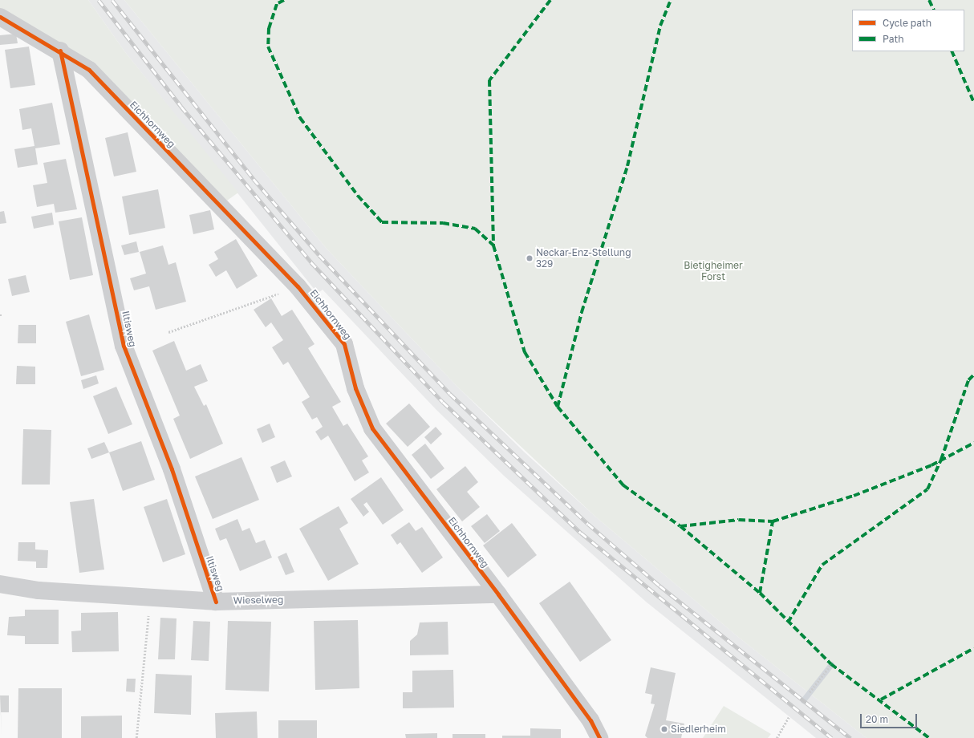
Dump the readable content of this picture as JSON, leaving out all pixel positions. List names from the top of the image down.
{
  "streets": {
    "street": ["Eichhornweg", "Iltisweg", "Wieselweg"]
  },
  "crossings": [
    ["Eichhornweg", "Iltisweg"],
    ["Eichhornweg", "Wieselweg"],
    ["Iltisweg", "Wieselweg"]
  ],
  "parks": ["Bietigheimer Forst"],
  "places": ["Neckar-Enz-Stellung 329", "Siedlerheim"],
  "legend": ["Cycle path", "Path"],
  "scale_bar": "20 m"
}
